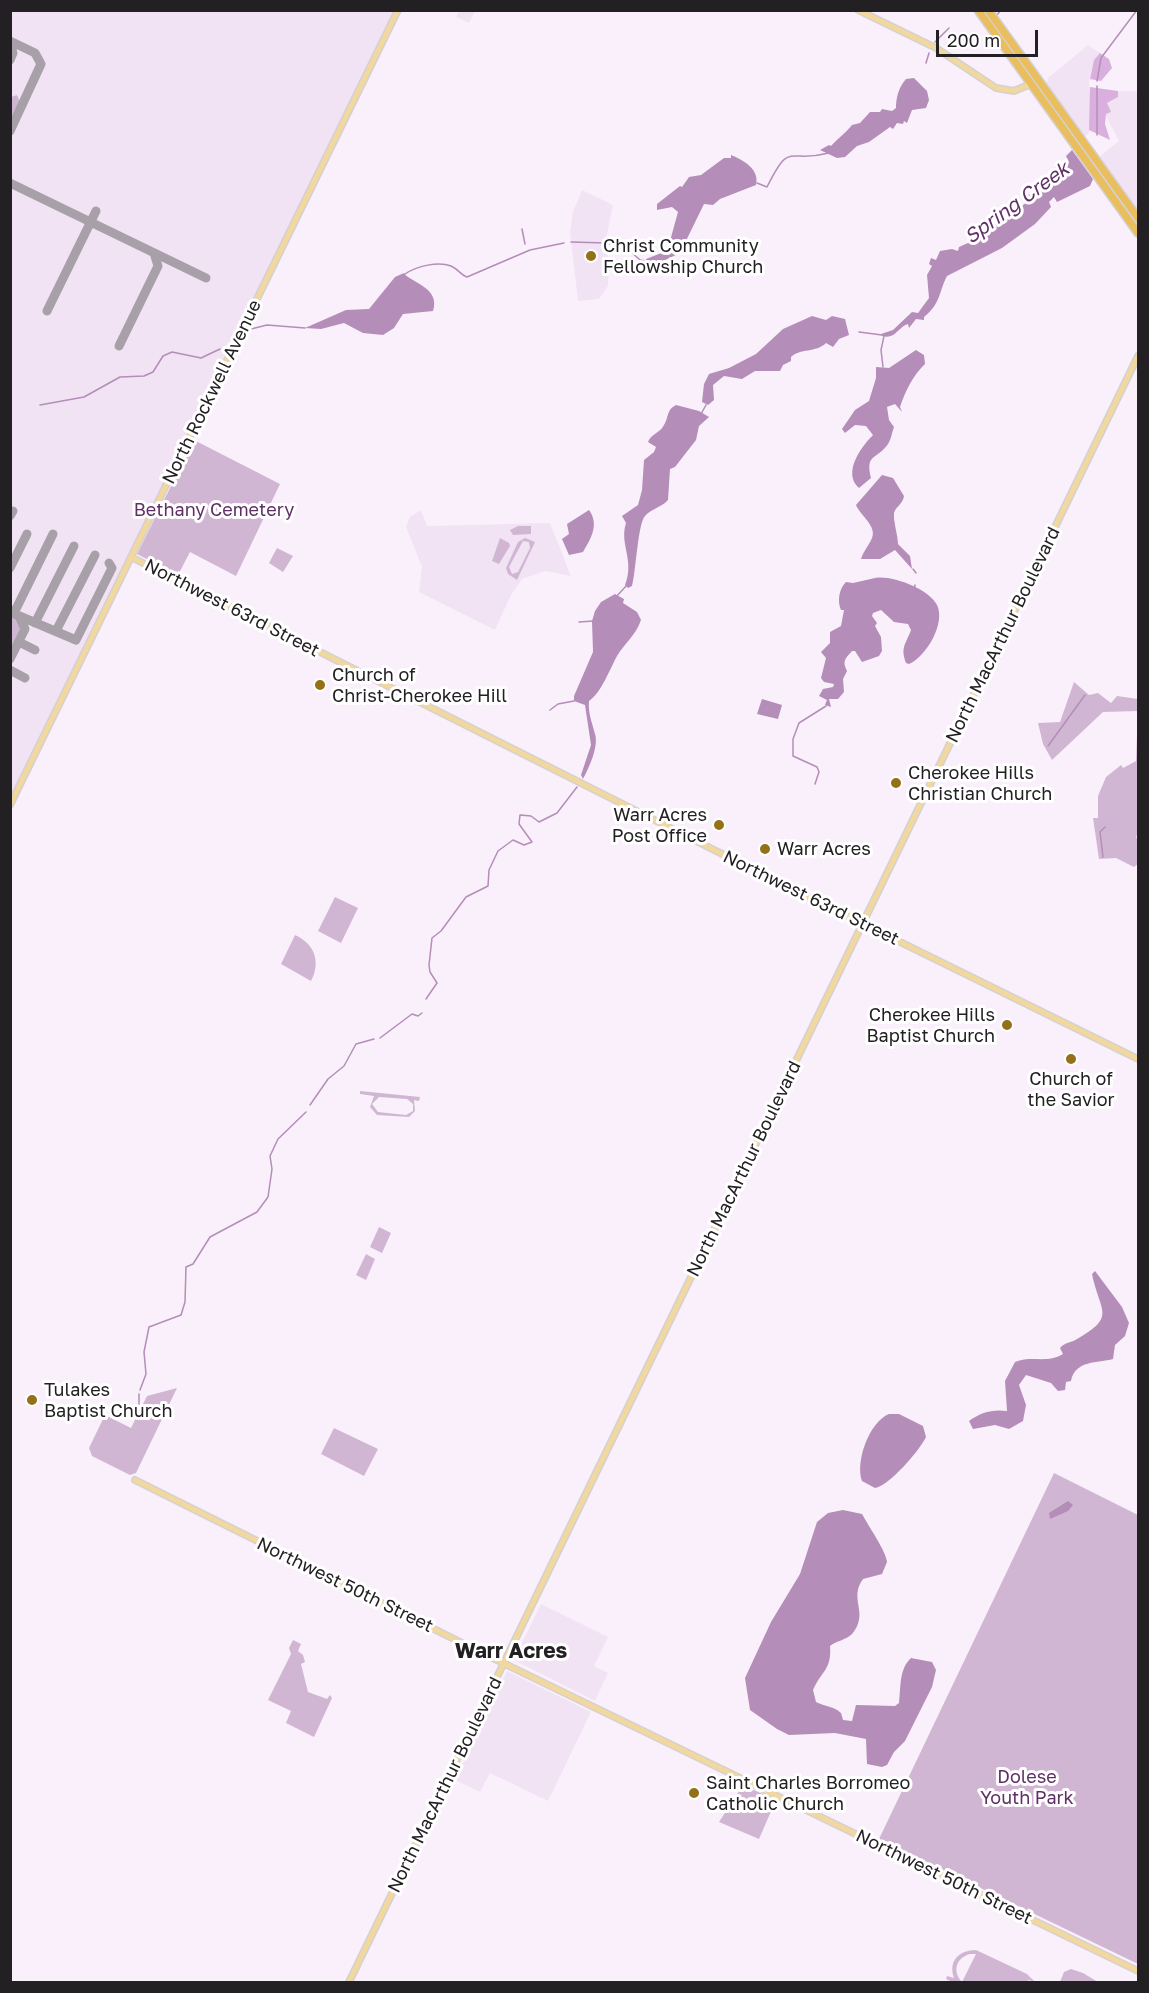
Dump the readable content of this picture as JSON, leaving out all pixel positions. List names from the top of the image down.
{
  "streets": {
    "main road": [
      "North Rockwell Avenue",
      "Northwest 63rd Street",
      "North MacArthur Boulevard",
      "Northwest 50th Street"
    ]
  },
  "crossings": [
    ["North Rockwell Avenue", "Northwest 63rd Street"],
    ["Northwest 63rd Street", "North MacArthur Boulevard"],
    ["North MacArthur Boulevard", "Northwest 50th Street"]
  ],
  "districts": ["Warr Acres"],
  "water": ["Spring Creek"],
  "parks": ["Bethany Cemetery", "Dolese Youth Park"],
  "places": [
    "Christ Community Fellowship Church",
    "Church of Christ-Cherokee Hill",
    "Cherokee Hills Christian Church",
    "Warr Acres Post Office",
    "Warr Acres",
    "Cherokee Hills Baptist Church",
    "Church of the Savior",
    "Tulakes Baptist Church",
    "Saint Charles Borromeo Catholic Church"
  ],
  "scale_bar": "200 m"
}
